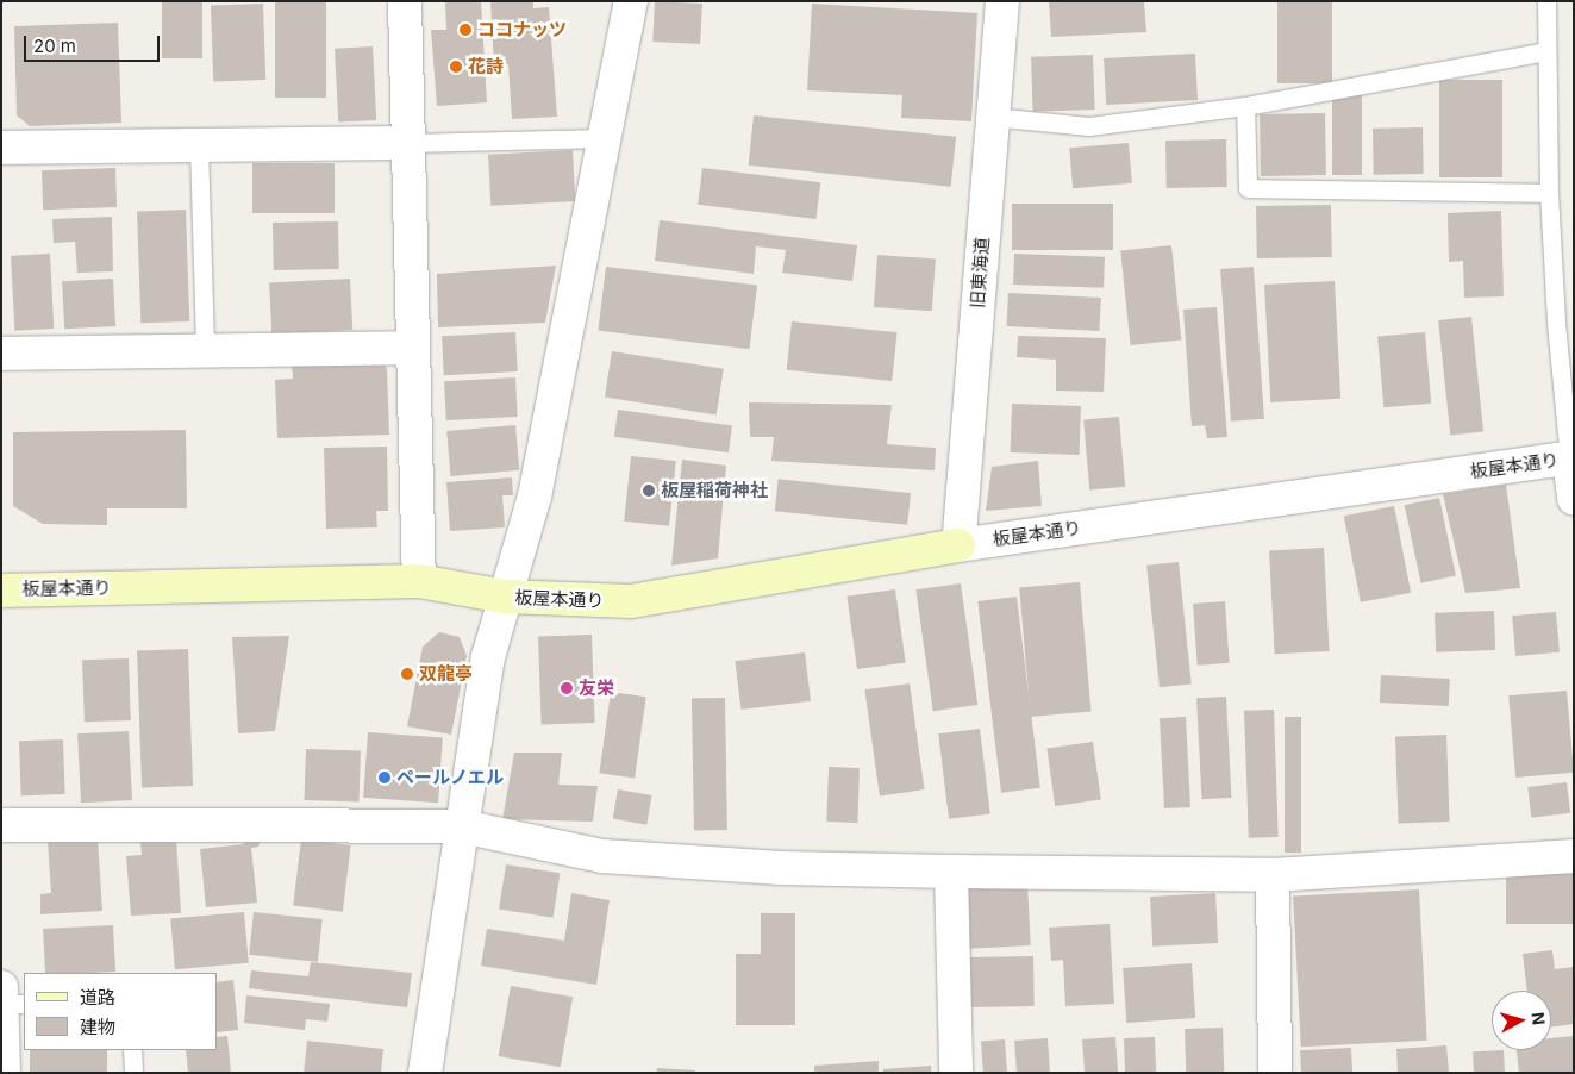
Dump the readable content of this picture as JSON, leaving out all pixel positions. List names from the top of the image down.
{
  "streets": {
    "street": ["旧東海道", "板屋本通り"]
  },
  "crossings": [
    ["旧東海道", "板屋本通り"]
  ],
  "places": [
    "ココナッツ",
    "花詩",
    "板屋稲荷神社",
    "双龍亭",
    "友栄",
    "ペールノエル"
  ],
  "legend": ["道路", "建物"],
  "scale_bar": "20 m",
  "north": "right"
}
